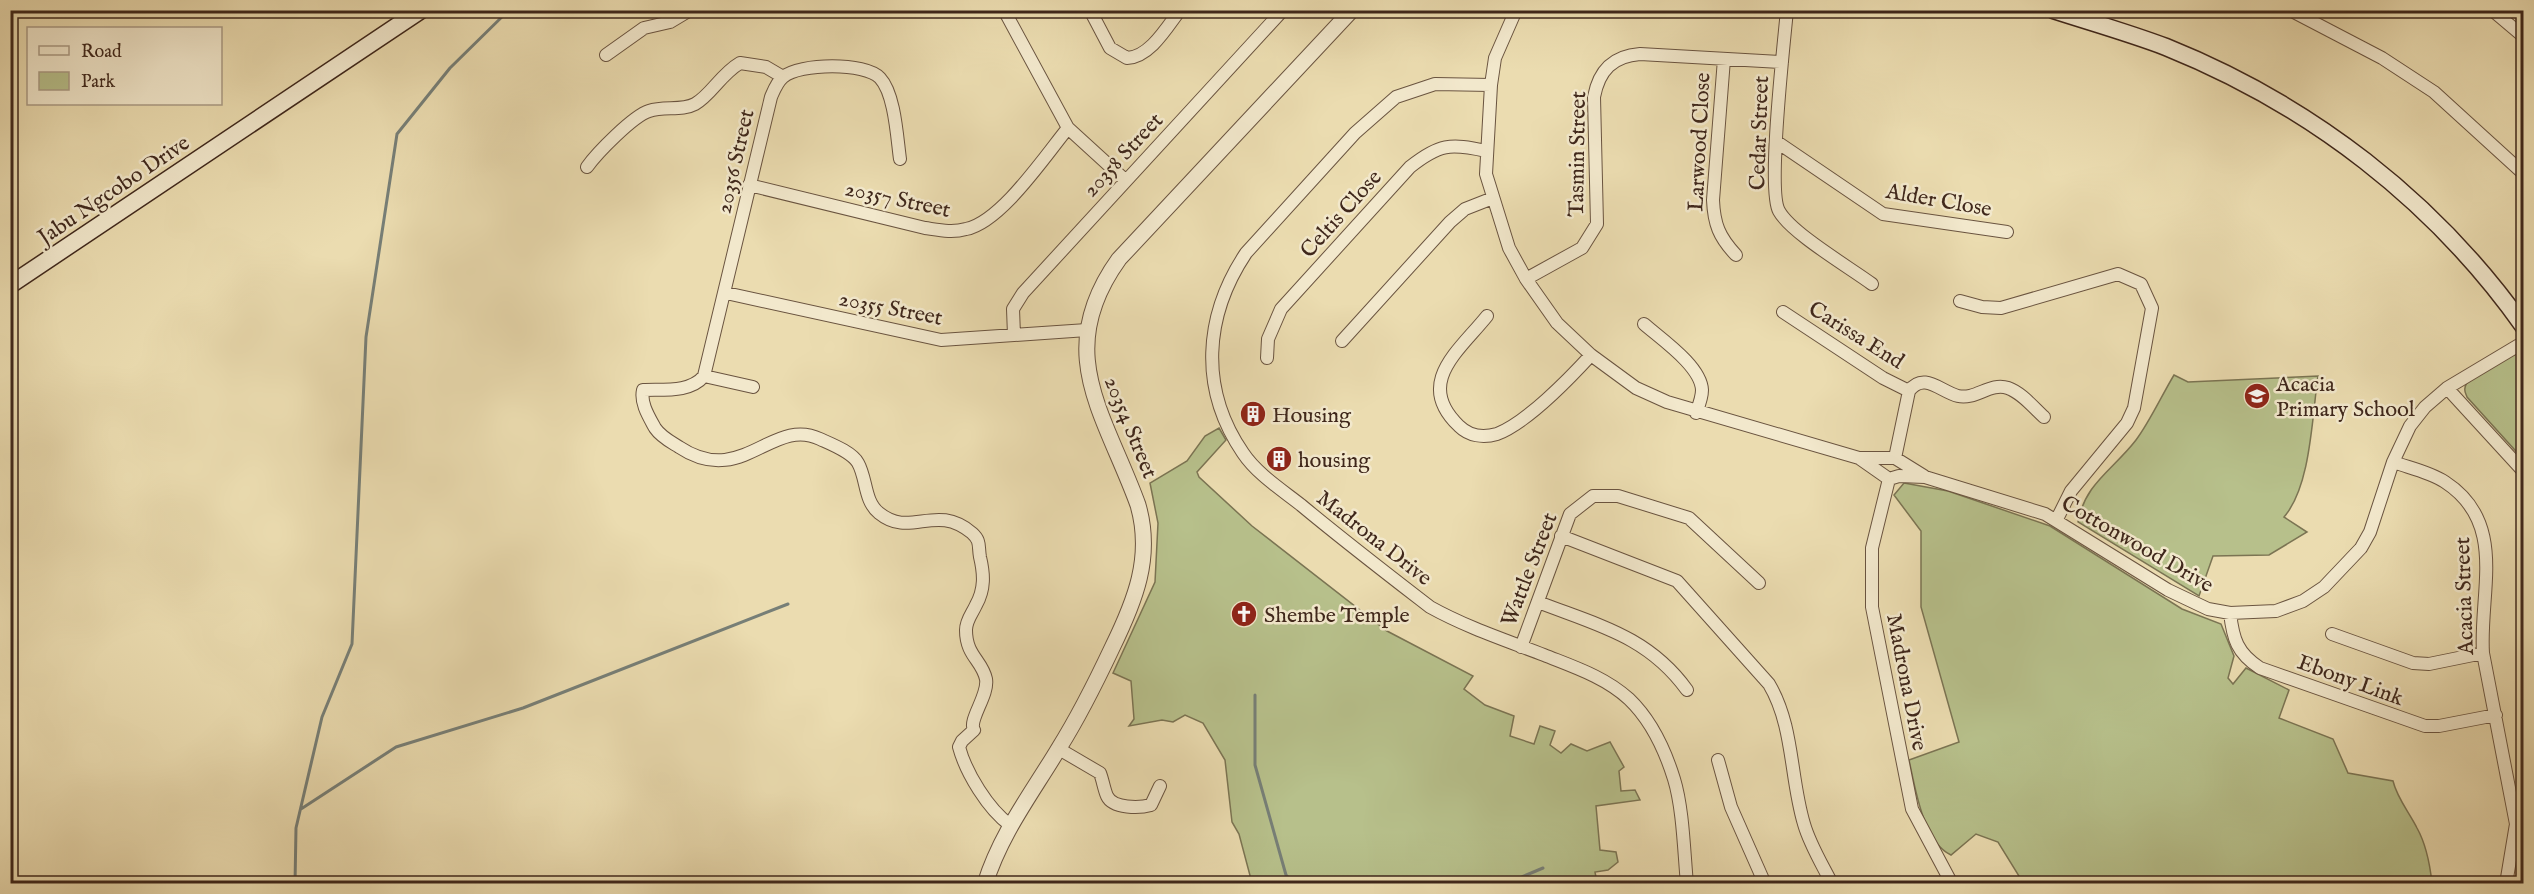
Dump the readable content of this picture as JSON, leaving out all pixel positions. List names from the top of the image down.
{
  "streets": {
    "main road": ["Jabu Ngcobo Drive"],
    "street": [
      "Cedar Street",
      "Larwood Close",
      "20358 Street",
      "Tasmin Street",
      "20356 Street",
      "20357 Street",
      "Alder Close",
      "Celtis Close",
      "20355 Street",
      "Carissa End",
      "20354 Street",
      "Madrona Drive",
      "Cottonwood Drive",
      "Wattle Street",
      "Acacia Street",
      "Ebony Link"
    ]
  },
  "crossings": [
    ["Cedar Street", "Tasmin Street"],
    ["Cedar Street", "Alder Close"],
    ["Larwood Close", "Tasmin Street"],
    ["20358 Street", "20355 Street"],
    ["Tasmin Street", "Cottonwood Drive"],
    ["20356 Street", "20357 Street"],
    ["20356 Street", "20355 Street"],
    ["Celtis Close", "Cottonwood Drive"],
    ["20355 Street", "20354 Street"],
    ["Madrona Drive", "Cottonwood Drive"],
    ["Madrona Drive", "Wattle Street"],
    ["Cottonwood Drive", "Acacia Street"],
    ["Cottonwood Drive", "Ebony Link"],
    ["Acacia Street", "Ebony Link"]
  ],
  "places": {
    "school or university": ["Acacia Primary School"],
    "building": ["Housing", "housing"],
    "church": ["Shembe Temple"]
  },
  "legend": ["Road", "Park"]
}
